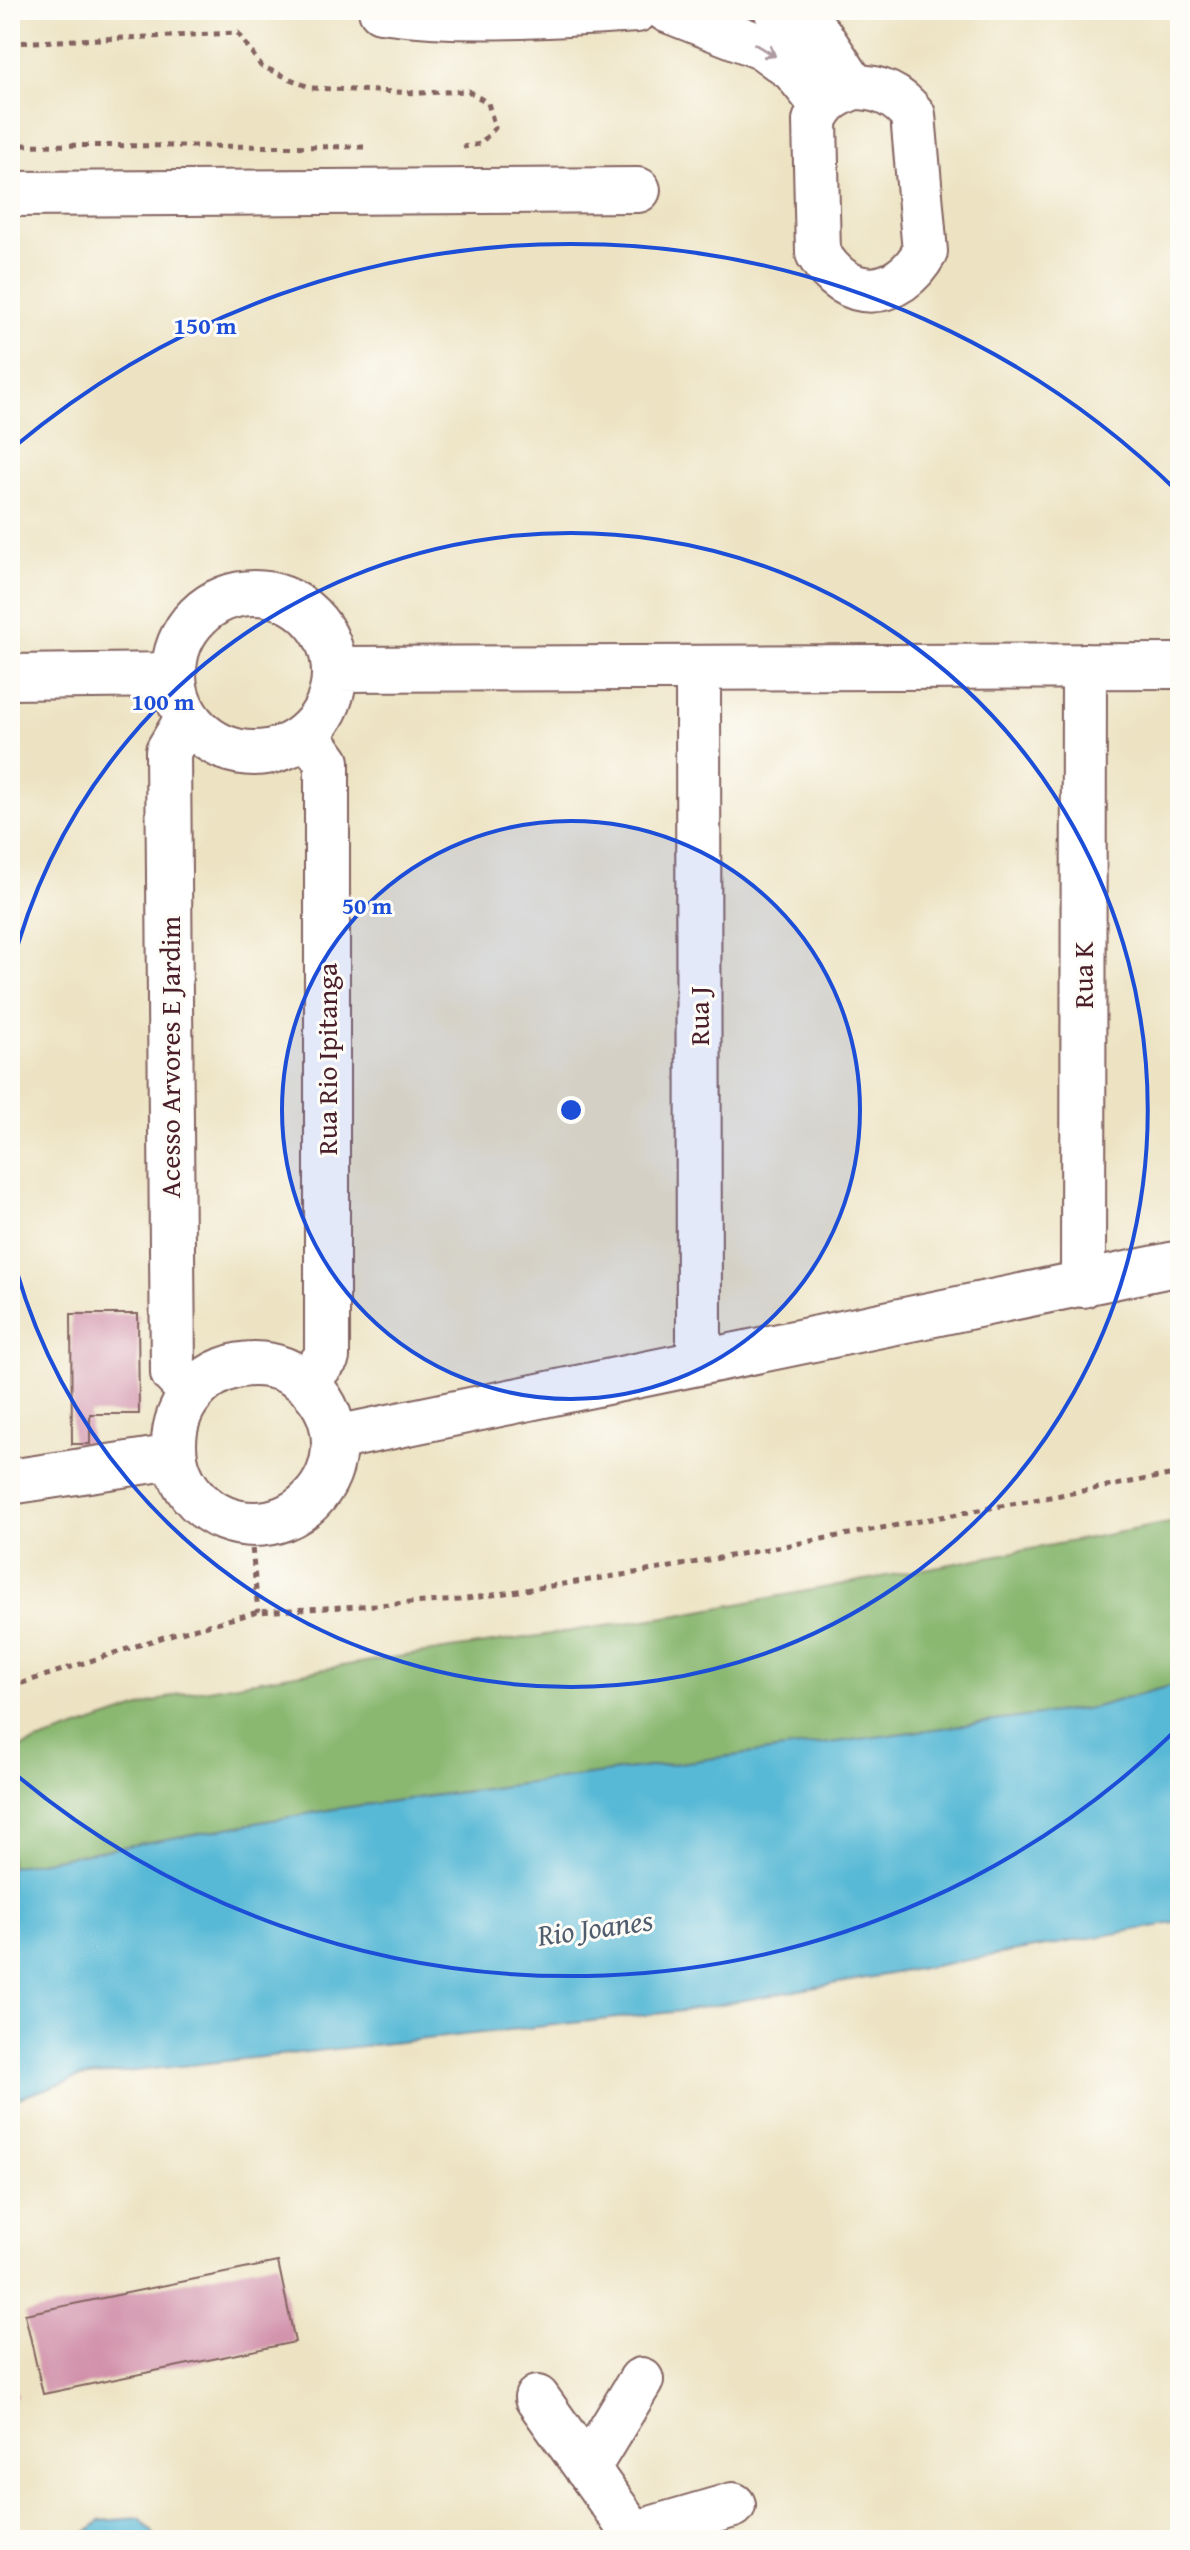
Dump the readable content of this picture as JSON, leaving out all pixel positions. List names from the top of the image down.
{
  "streets": {
    "street": [
      "Rua K",
      "Rua J",
      "Acesso Arvores E Jardim",
      "Rua Rio Ipitanga"
    ]
  },
  "crossings": [
    ["Acesso Arvores E Jardim", "Rua Rio Ipitanga"]
  ],
  "water": ["Rio Joanes"],
  "rings": ["150 m", "100 m", "50 m"]
}
